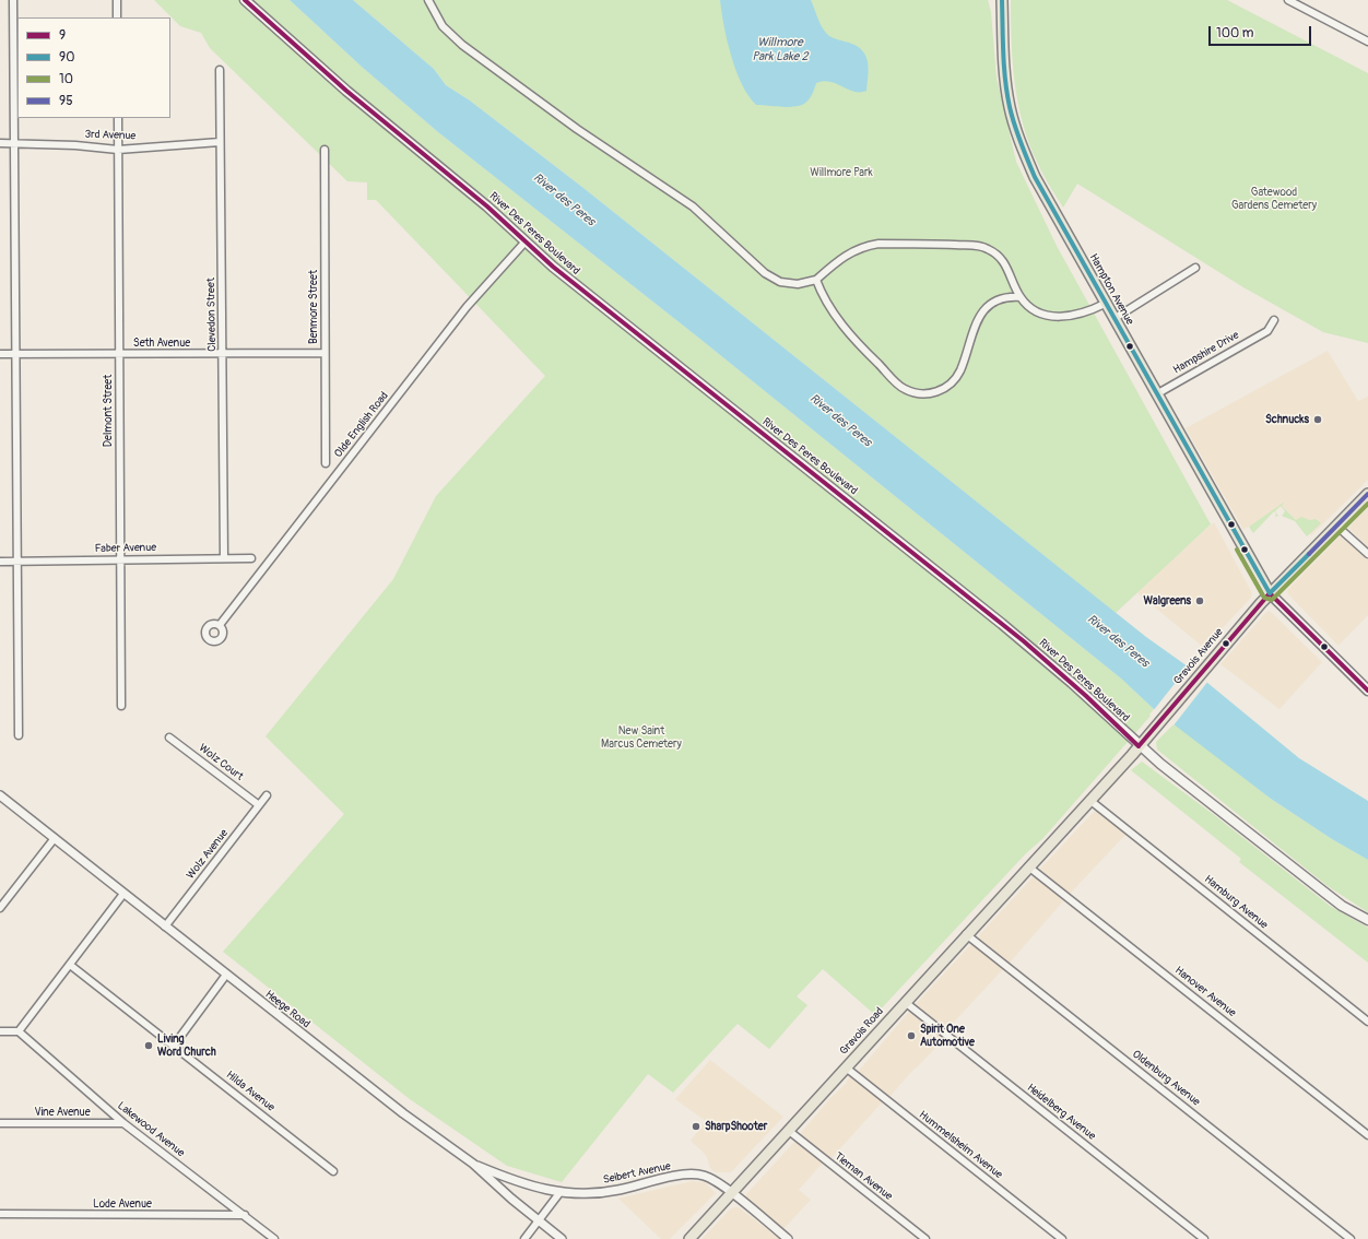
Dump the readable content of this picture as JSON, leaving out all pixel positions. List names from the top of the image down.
{
  "streets": {
    "main road": [
      "River Des Peres Boulevard",
      "Hampton Avenue",
      "Gravois Avenue",
      "Gravois Road"
    ],
    "street": [
      "3rd Avenue",
      "Benmore Street",
      "Clevedon Street",
      "Seth Avenue",
      "Hampshire Drive",
      "Delmont Street",
      "Olde English Road",
      "Faber Avenue",
      "Wolz Court",
      "Wolz Avenue",
      "Hamburg Avenue",
      "Hanover Avenue",
      "Heege Road",
      "Oldenburg Avenue",
      "Hilda Avenue",
      "Vine Avenue",
      "Heidelberg Avenue",
      "Lakewood Avenue",
      "Hummelsheim Avenue",
      "Seibert Avenue",
      "Tieman Avenue",
      "Lode Avenue"
    ]
  },
  "crossings": [
    ["3rd Avenue", "Clevedon Street"],
    ["3rd Avenue", "Delmont Street"],
    ["River Des Peres Boulevard", "Olde English Road"],
    ["River Des Peres Boulevard", "Gravois Avenue"],
    ["Hampton Avenue", "Hampshire Drive"],
    ["Hampton Avenue", "Gravois Avenue"],
    ["Benmore Street", "Seth Avenue"],
    ["Clevedon Street", "Seth Avenue"],
    ["Clevedon Street", "Faber Avenue"],
    ["Seth Avenue", "Delmont Street"],
    ["Delmont Street", "Faber Avenue"],
    ["Gravois Avenue", "Hamburg Avenue"],
    ["Gravois Avenue", "Gravois Road"],
    ["Wolz Court", "Wolz Avenue"],
    ["Wolz Avenue", "Heege Road"],
    ["Hanover Avenue", "Gravois Road"],
    ["Heege Road", "Seibert Avenue"],
    ["Gravois Road", "Oldenburg Avenue"],
    ["Gravois Road", "Heidelberg Avenue"],
    ["Gravois Road", "Hummelsheim Avenue"],
    ["Gravois Road", "Seibert Avenue"],
    ["Gravois Road", "Tieman Avenue"],
    ["Vine Avenue", "Lakewood Avenue"],
    ["Lakewood Avenue", "Lode Avenue"]
  ],
  "water": ["Willmore Park Lake 2", "River des Peres"],
  "parks": ["Willmore Park", "Gatewood Gardens Cemetery", "New Saint Marcus Cemetery"],
  "places": [
    "Schnucks",
    "Walgreens",
    "Spirit One Automotive",
    "Living Word Church",
    "SharpShooter"
  ],
  "lines": [
    "transit line 9",
    "transit line 90",
    "transit line 95",
    "transit line 10"
  ],
  "legend": [
    "9",
    "90",
    "10",
    "95"
  ],
  "scale_bar": "100 m"
}
